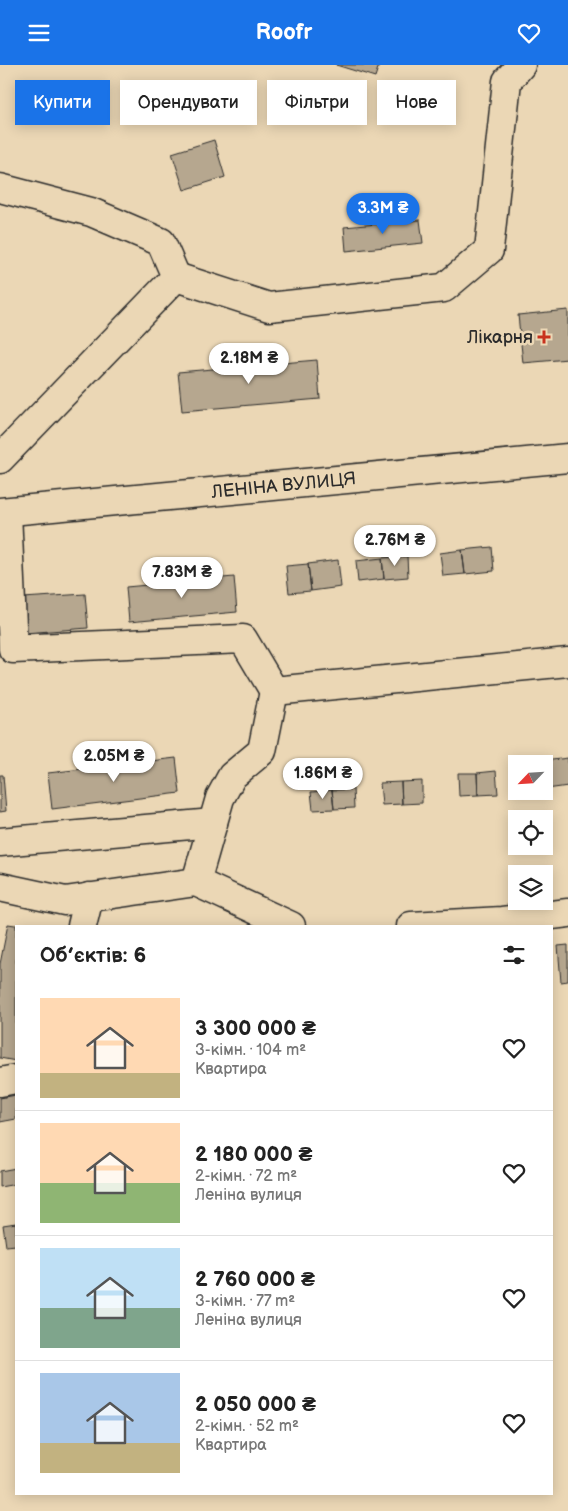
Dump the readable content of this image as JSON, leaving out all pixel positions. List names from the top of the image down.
{
  "streets": {
    "street": ["ЛЕНІНА ВУЛИЦЯ"]
  },
  "places": {
    "health": ["Лікарня"]
  },
  "north": "bottom left",
  "page": {
    "header": "Roofr",
    "chip": [
      "Купити",
      "Орендувати",
      "Фільтри",
      "Нове"
    ],
    "price": [
      "3.3M ₴",
      "2.18M ₴",
      "2.76M ₴",
      "7.83M ₴",
      "2.05M ₴",
      "1.86M ₴"
    ],
    "heading": "Об’єктів: 6",
    "list": [
      {
        "name": "3 300 000 ₴",
        "note": "3-кімн. · 104 m² · Квартира"
      },
      {
        "name": "2 180 000 ₴",
        "note": "2-кімн. · 72 m² · Леніна вулиця"
      },
      {
        "name": "2 760 000 ₴",
        "note": "3-кімн. · 77 m² · Леніна вулиця"
      },
      {
        "name": "2 050 000 ₴",
        "note": "2-кімн. · 52 m² · Квартира"
      }
    ]
  }
}
